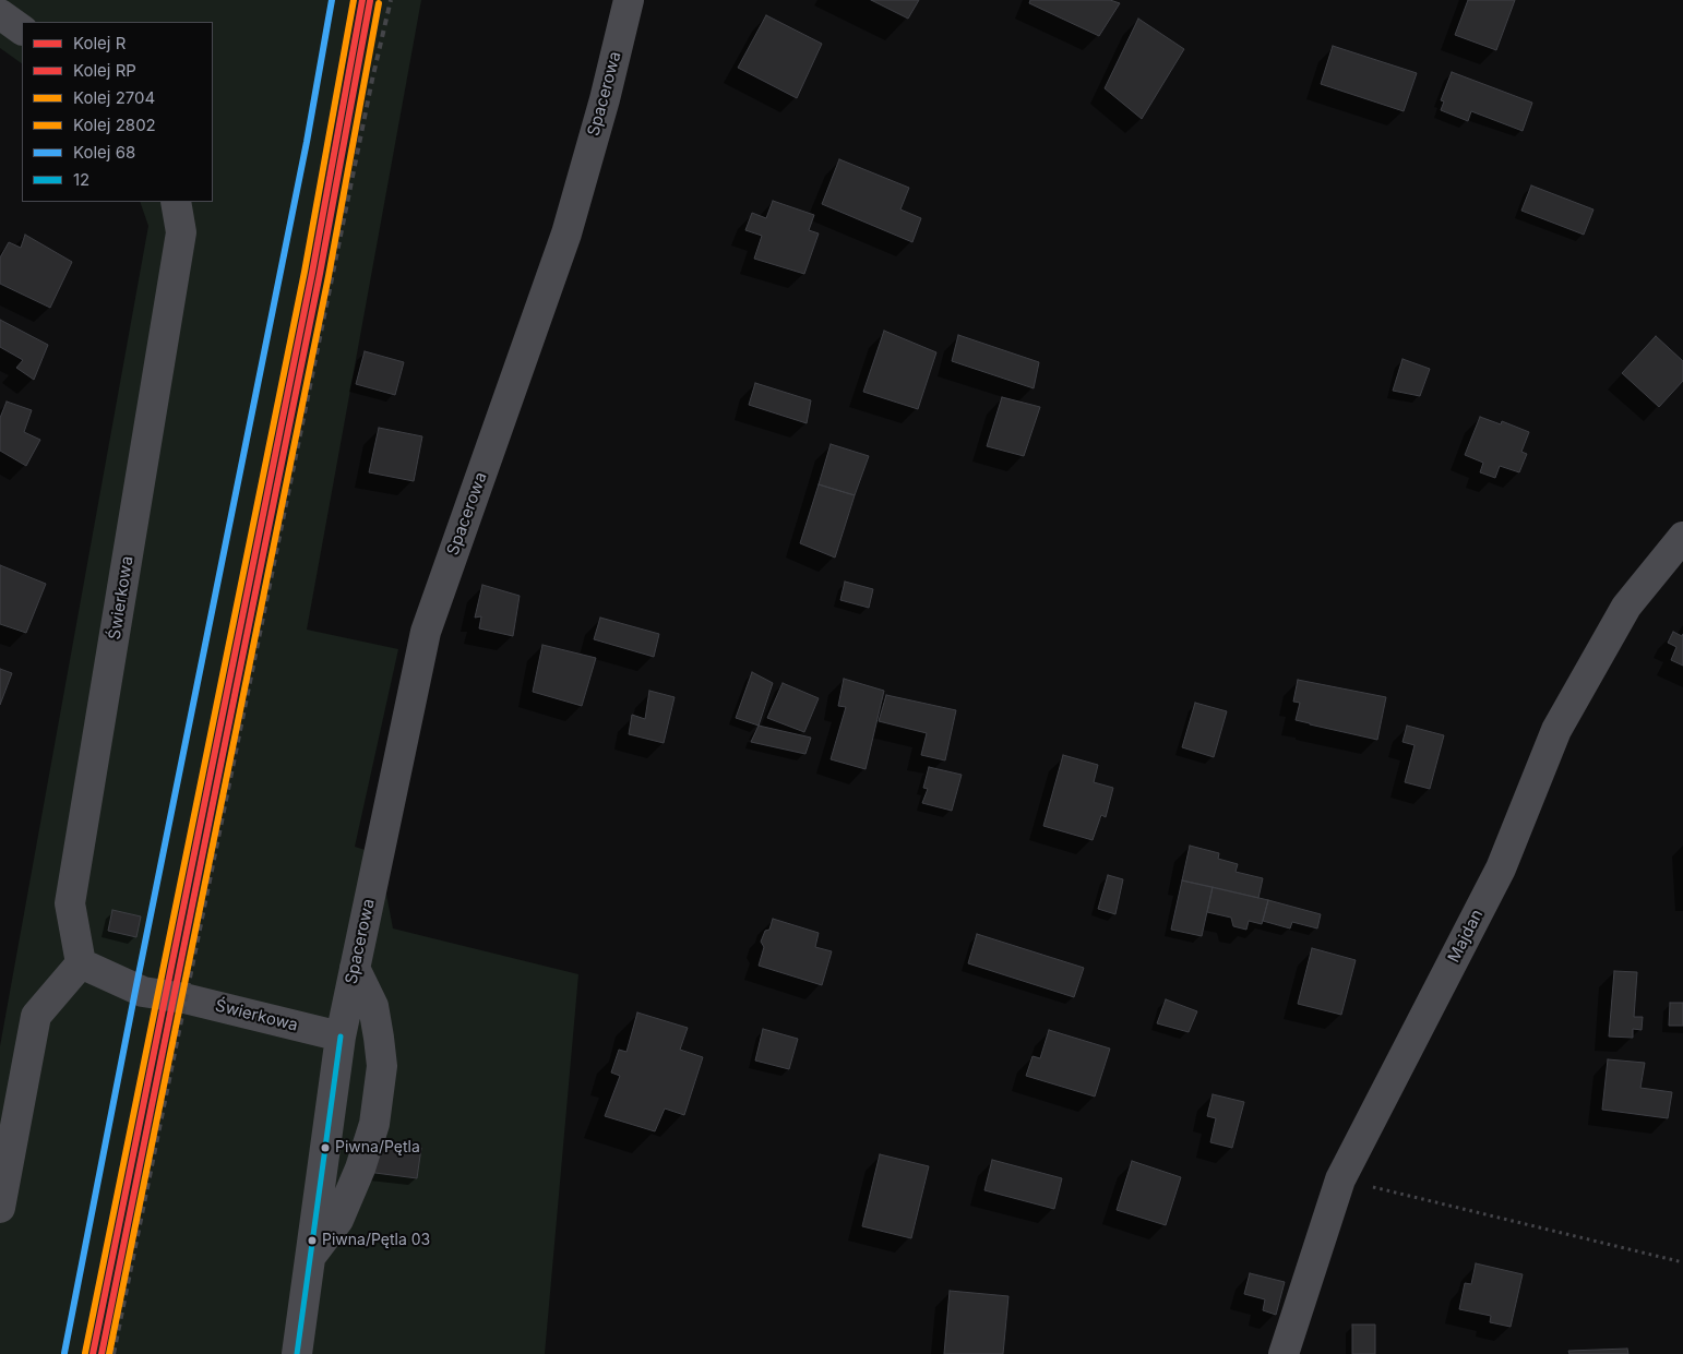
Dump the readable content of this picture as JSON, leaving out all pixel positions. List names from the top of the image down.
{
  "streets": {
    "street": ["Spacerowa", "Świerkowa", "Majdan"]
  },
  "crossings": [
    ["Spacerowa", "Świerkowa"]
  ],
  "places": ["Piwna/Pętla", "Piwna/Pętla 03"],
  "lines": [
    "rail line R",
    "rail line 2704",
    "rail line 68",
    "rail line RP",
    "rail line 2802",
    "transit line 12"
  ],
  "legend": [
    "Kolej R",
    "Kolej RP",
    "Kolej 2704",
    "Kolej 2802",
    "Kolej 68",
    "12"
  ]
}
